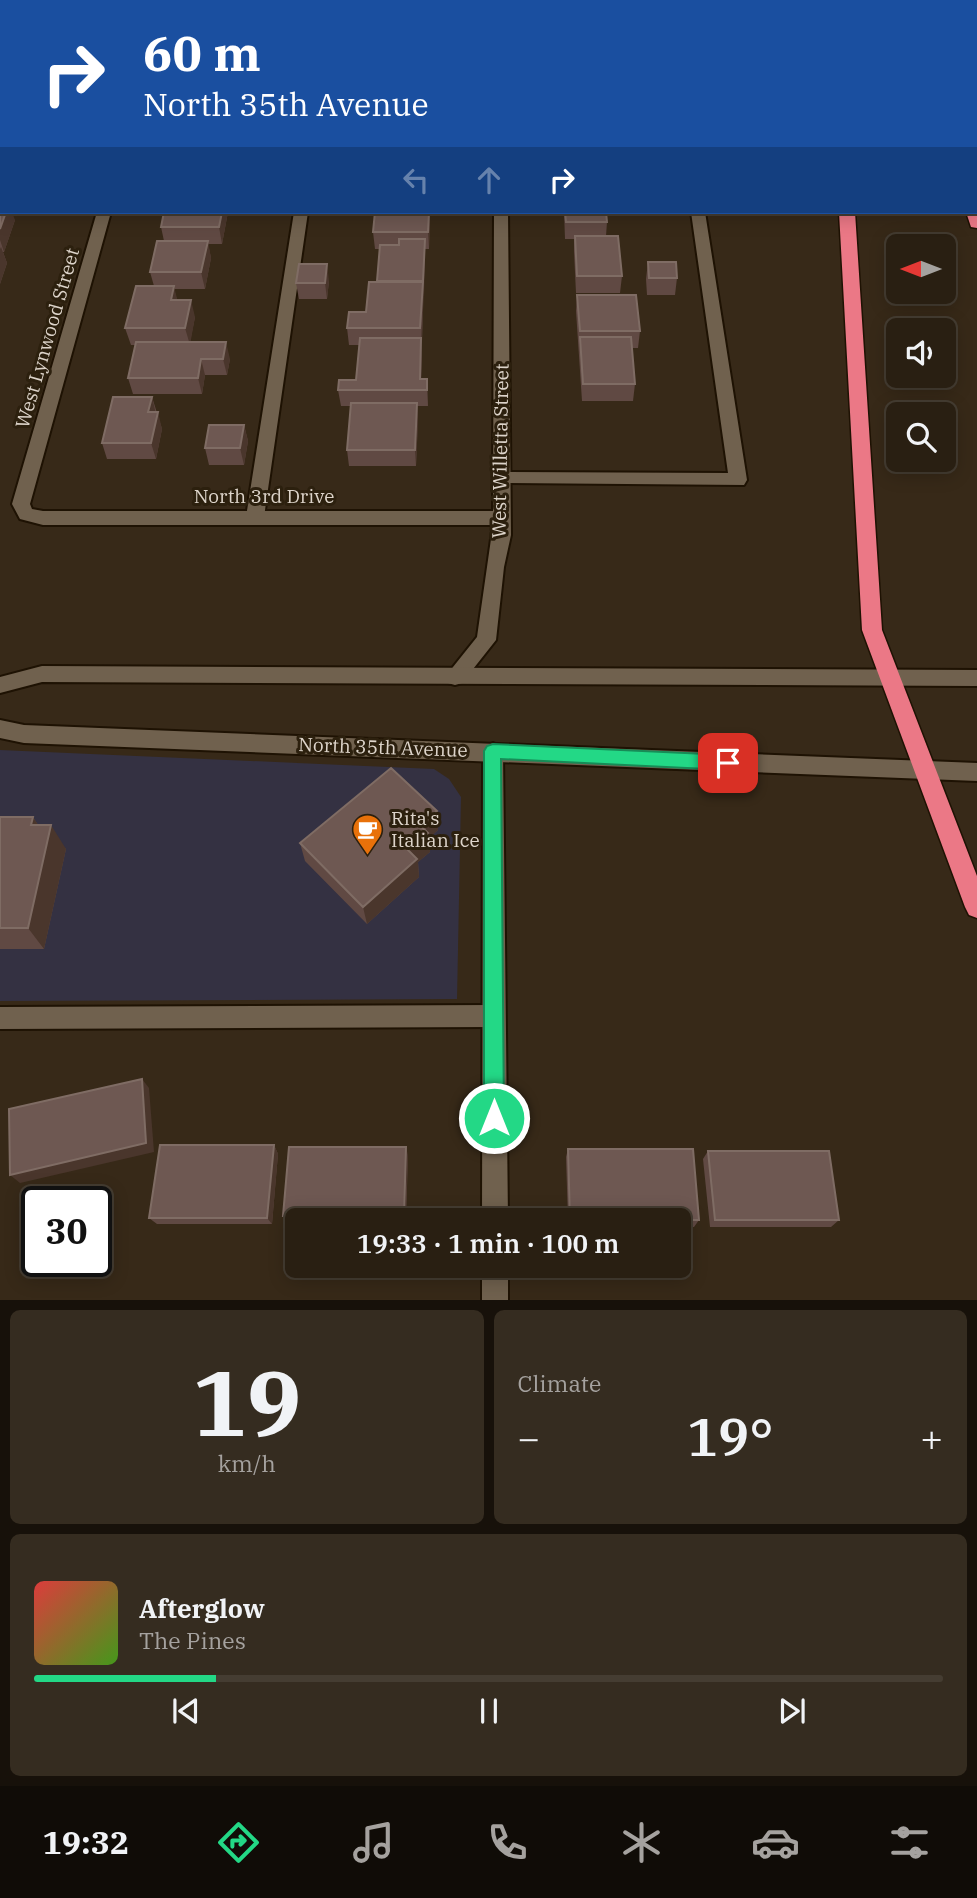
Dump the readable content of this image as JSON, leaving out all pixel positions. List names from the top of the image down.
{
  "streets": {
    "street": [
      "West Lynwood Street",
      "West Willetta Street",
      "North 3rd Drive",
      "North 35th Avenue"
    ]
  },
  "crossings": [
    ["West Lynwood Street", "North 3rd Drive"],
    ["West Willetta Street", "North 3rd Drive"]
  ],
  "places": {
    "cafe": ["Rita's Italian Ice"]
  },
  "north": "left",
  "page": {
    "turn": ["60 m", "North 35th Avenue"],
    "limit": "30",
    "trip": "19:33 · 1 min · 100 m",
    "tile": [
      ["19", "km/h"],
      "Climate"
    ],
    "heat": ["−", "19°", "+"],
    "song": ["Afterglow", "The Pines"],
    "tabs": "19:32"
  }
}
